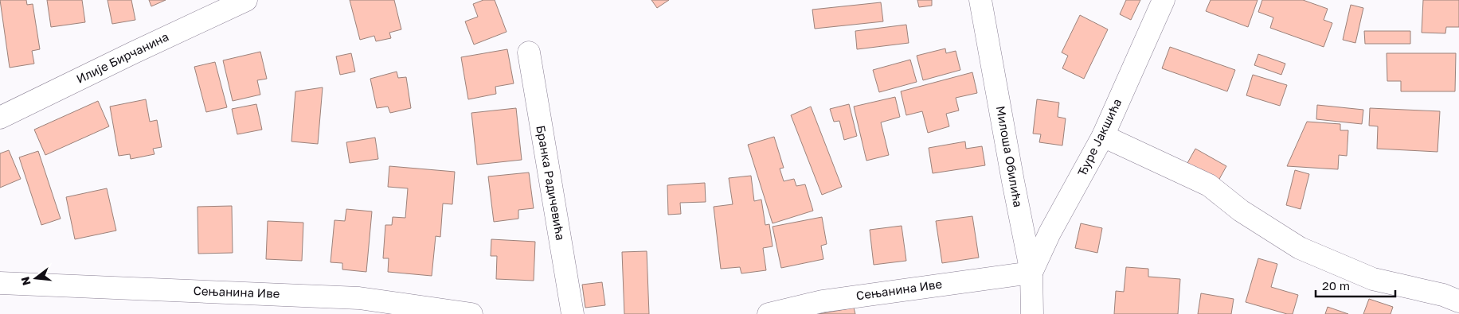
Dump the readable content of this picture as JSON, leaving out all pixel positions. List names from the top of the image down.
{
  "streets": {
    "street": [
      "Илије Бирчанина",
      "Ђуре Јакшића",
      "Милоша Обилића",
      "Бранка Радичевића",
      "Сењанина Иве"
    ]
  },
  "crossings": [
    ["Ђуре Јакшића", "Милоша Обилића"],
    ["Ђуре Јакшића", "Сењанина Иве"],
    ["Милоша Обилића", "Сењанина Иве"]
  ],
  "scale_bar": "20 m",
  "north": "left"
}
